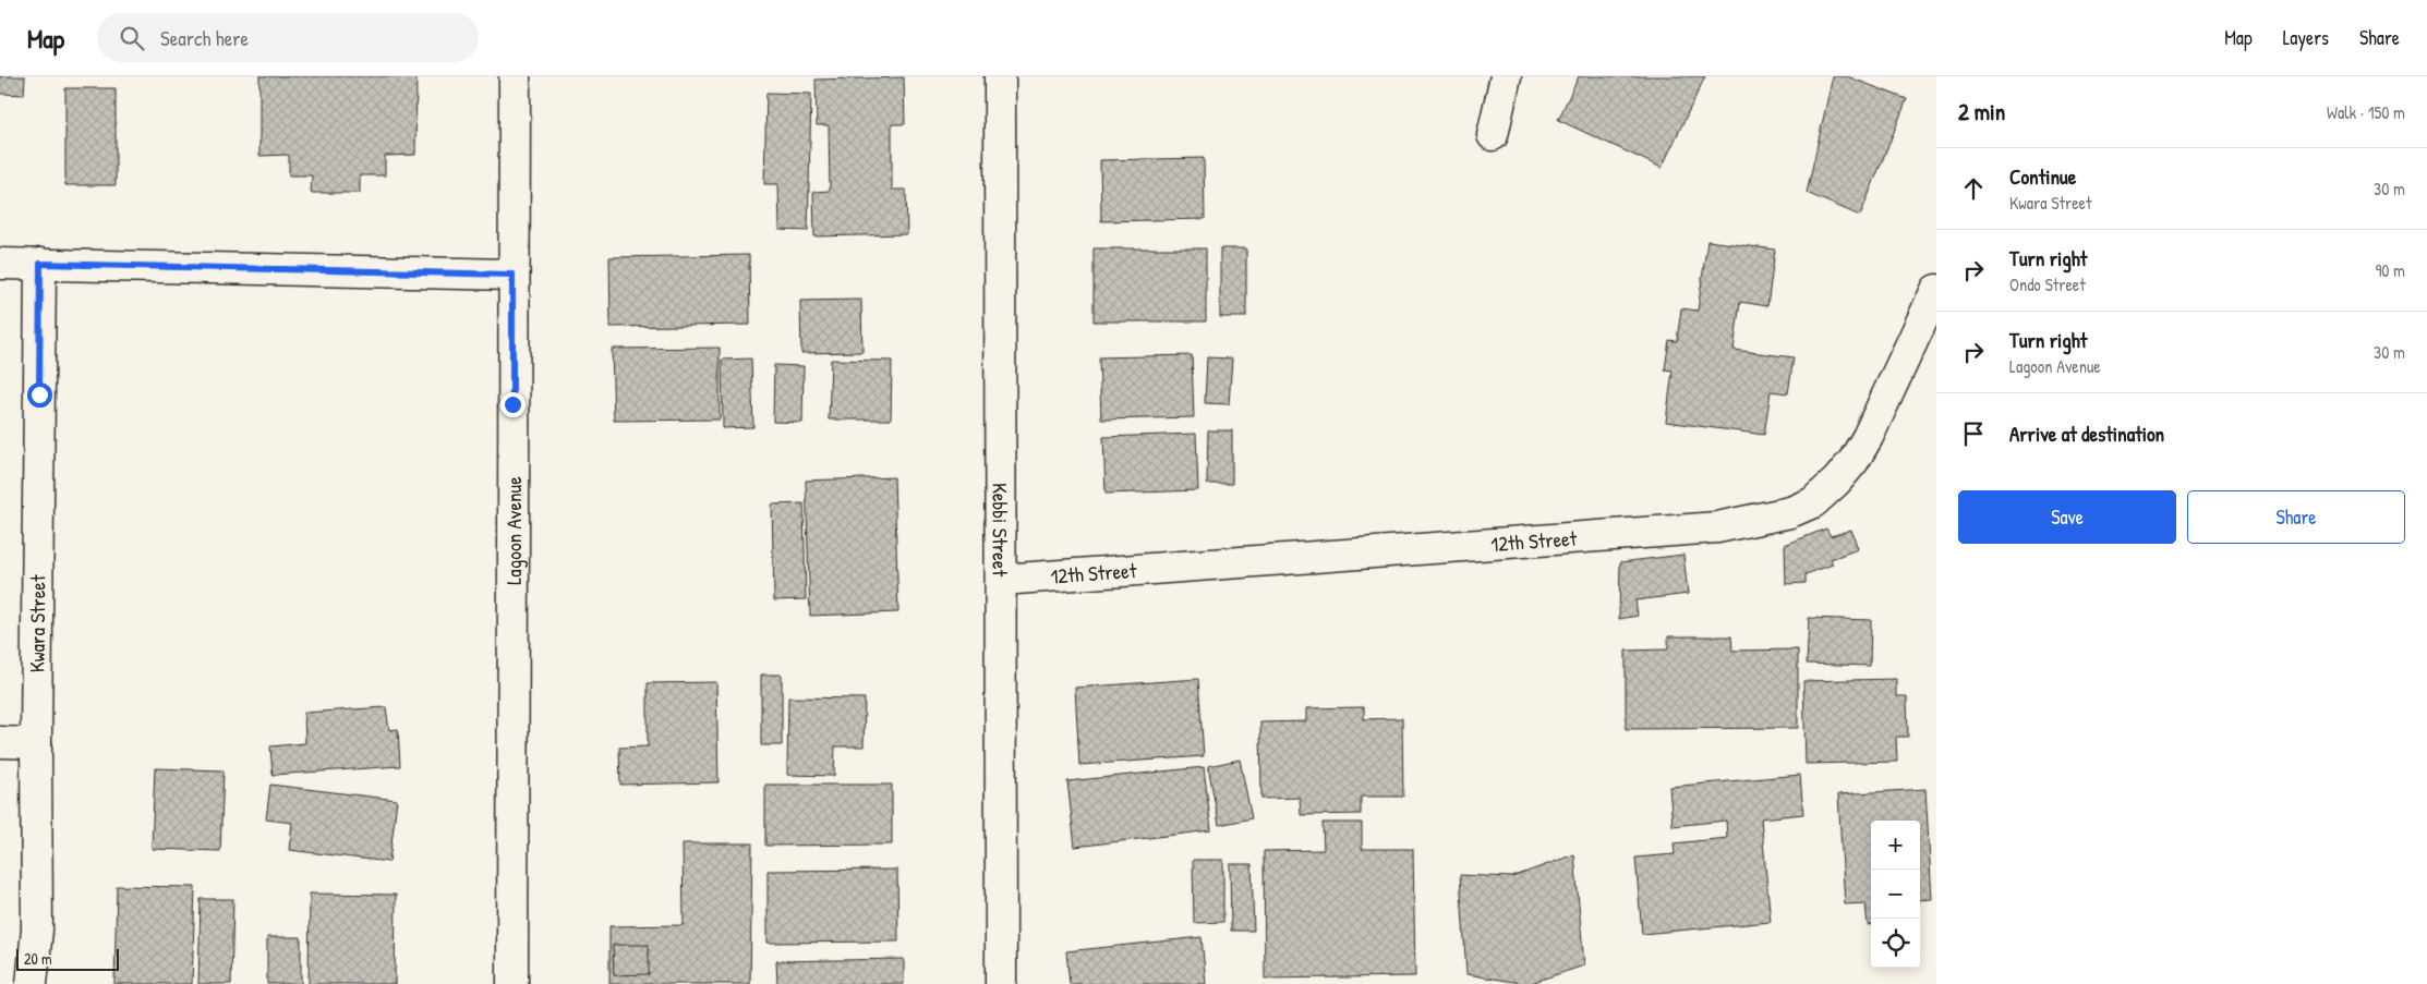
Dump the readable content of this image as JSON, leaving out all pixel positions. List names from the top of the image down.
{
  "streets": {
    "street": [
      "Lagoon Avenue",
      "Kebbi Street",
      "12th Street",
      "Kwara Street"
    ]
  },
  "crossings": [
    ["Kebbi Street", "12th Street"]
  ],
  "scale_bar": "20 m",
  "page": {
    "header": "Map",
    "search": "Search here",
    "nav": ["Map", "Layers", "Share"],
    "heading": ["2 min", "Walk · 150 m"],
    "list": [
      ["Continue", "Kwara Street", "30 m"],
      ["Turn right", "Ondo Street", "90 m"],
      ["Turn right", "Lagoon Avenue", "30 m"],
      "Arrive at destination"
    ],
    "buttons": ["Save", "Share"],
    "map_buttons": ["+", "−"],
    "scale": "20 m"
  }
}
